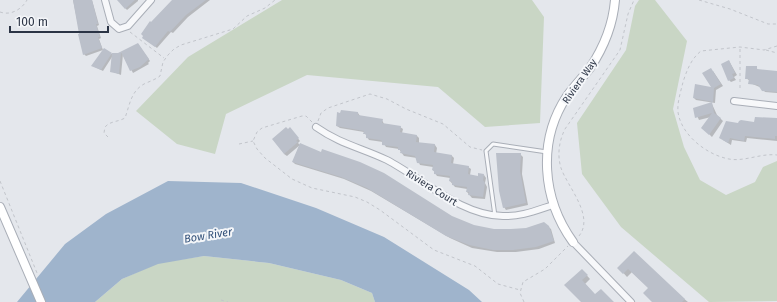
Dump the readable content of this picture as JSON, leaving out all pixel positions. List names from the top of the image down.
{
  "streets": {
    "street": ["Riviera Way", "Riviera Court"]
  },
  "crossings": [
    ["Riviera Way", "Riviera Court"]
  ],
  "water": ["Bow River"],
  "scale_bar": "100 m"
}
